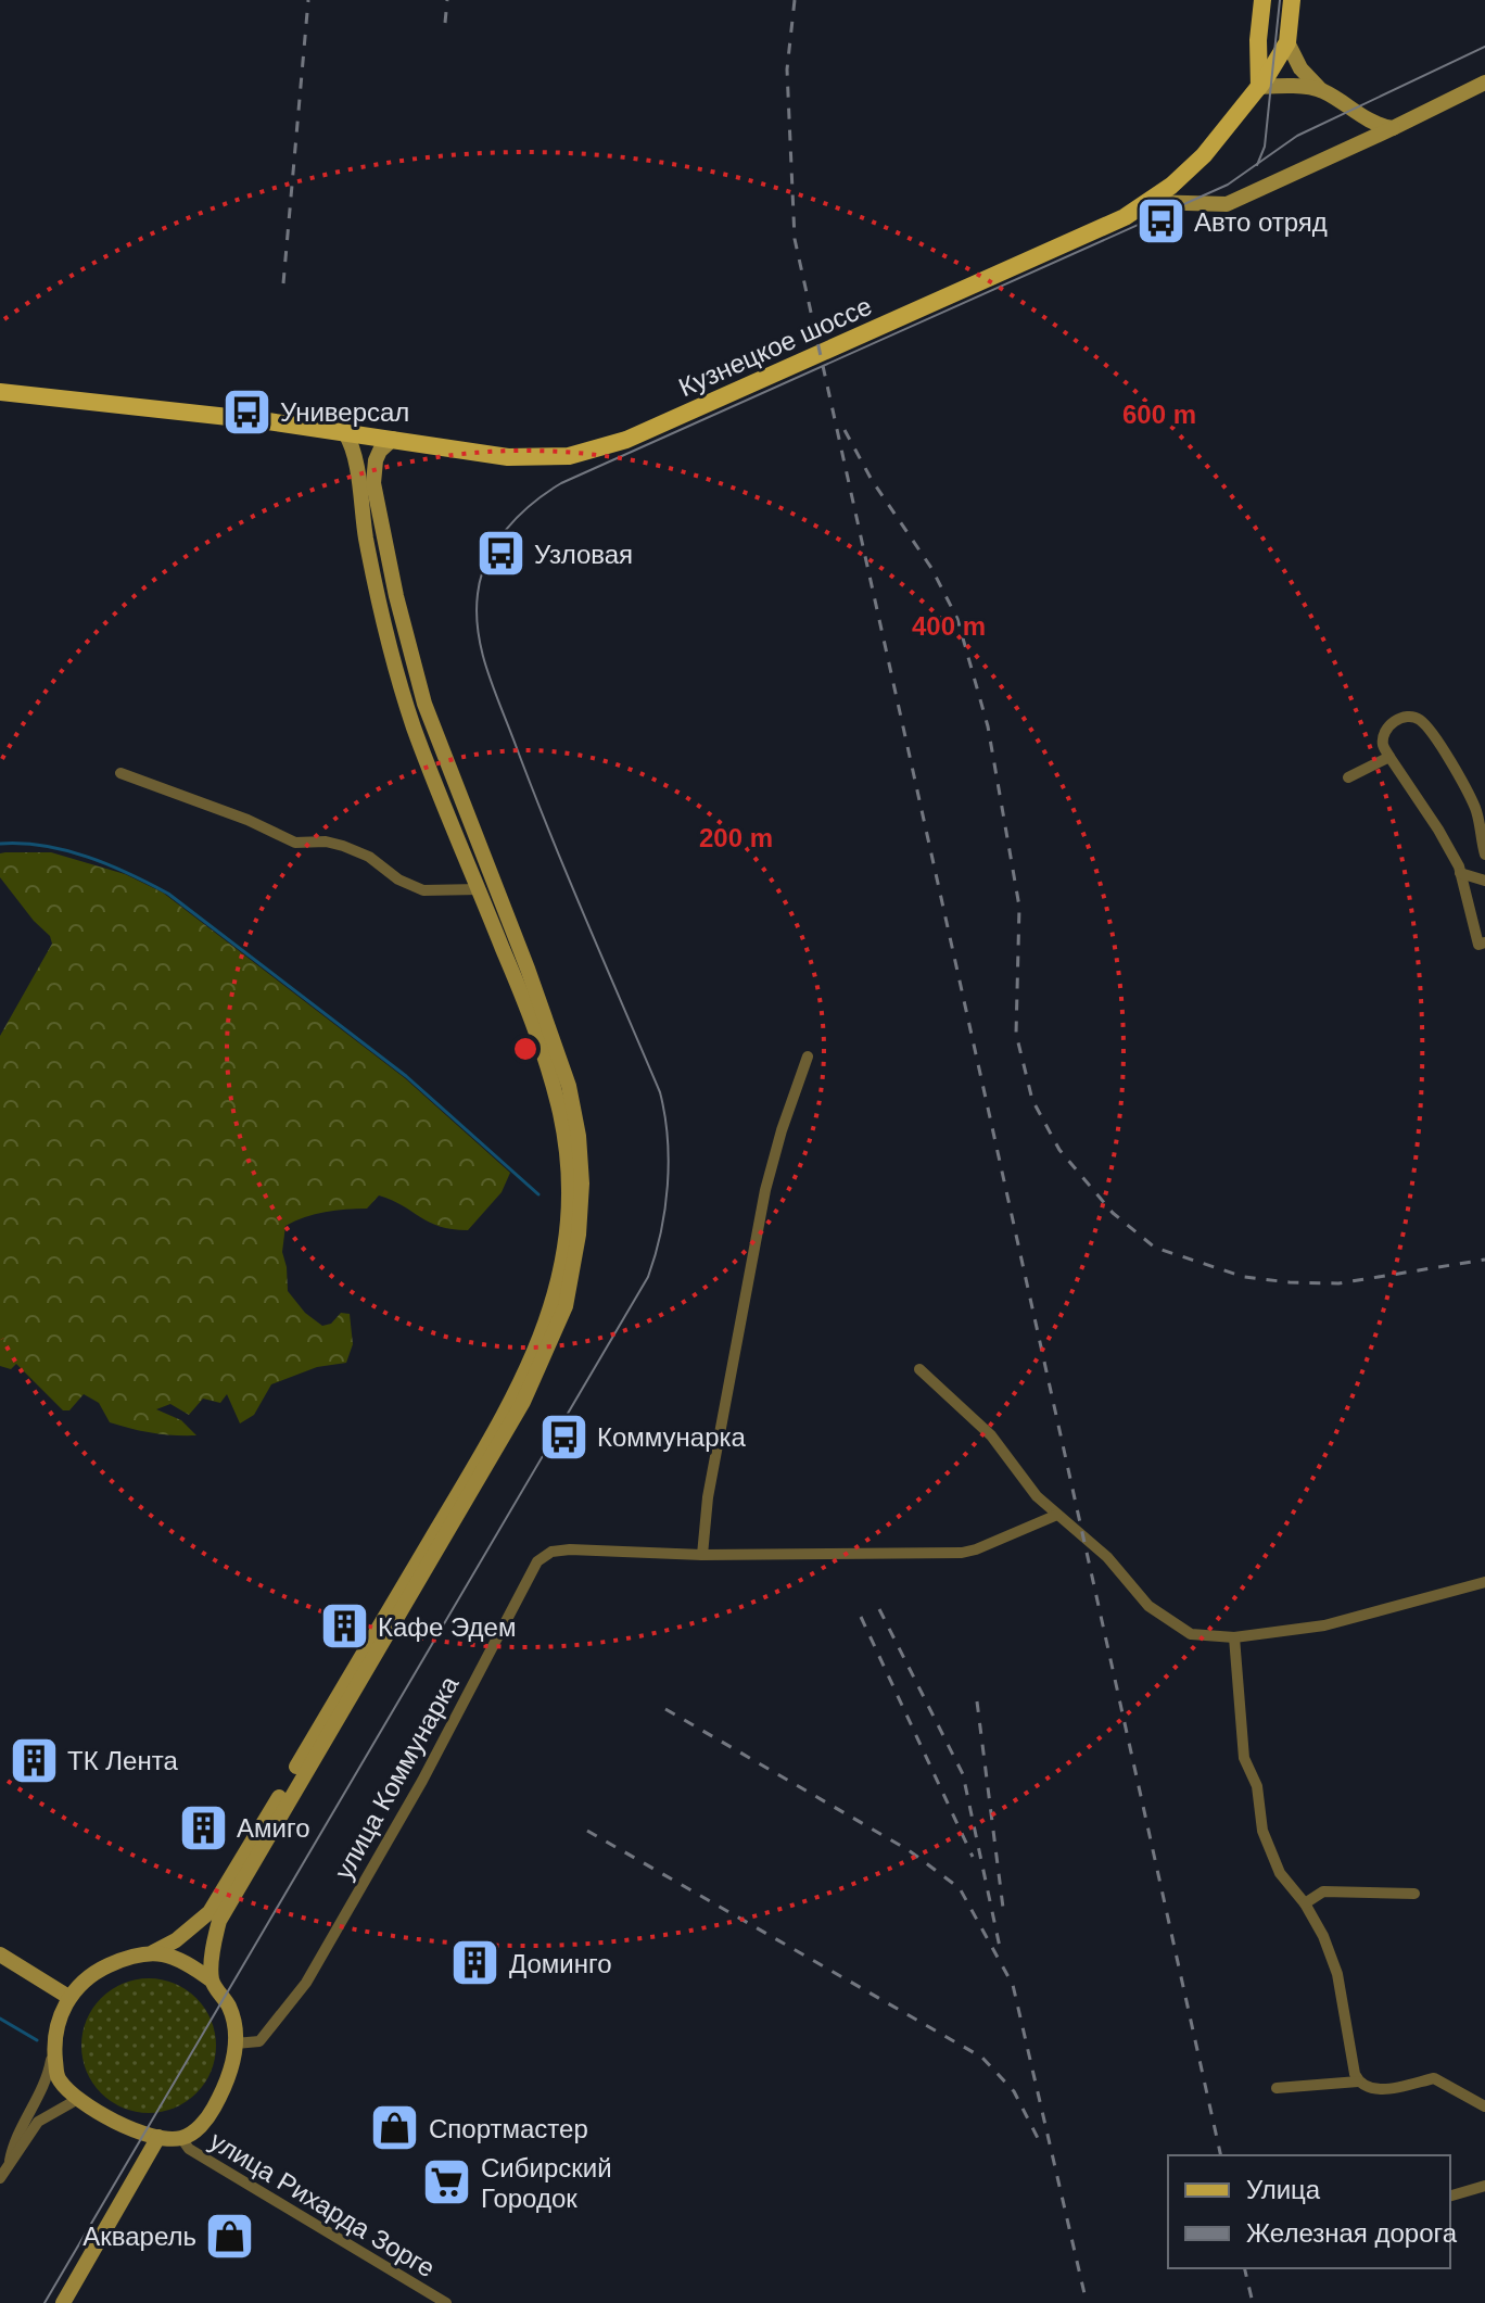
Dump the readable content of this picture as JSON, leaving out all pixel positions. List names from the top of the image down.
{
  "streets": {
    "main road": ["Кузнецкое шоссе"],
    "street": ["улица Коммунарка", "улица Рихарда Зорге"]
  },
  "crossings": [
    ["улица Коммунарка", "улица Рихарда Зорге"]
  ],
  "places": {
    "bus stop": [
      "Авто отряд",
      "Универсал",
      "Узловая",
      "Коммунарка"
    ],
    "building": [
      "Кафе Эдем",
      "ТК Лента",
      "Амиго",
      "Доминго"
    ],
    "shop": ["Спортмастер", "Акварель"],
    "supermarket": ["Сибирский Городок"]
  },
  "legend": ["Улица", "Железная дорога"],
  "rings": ["600 m", "400 m", "200 m"]
}
